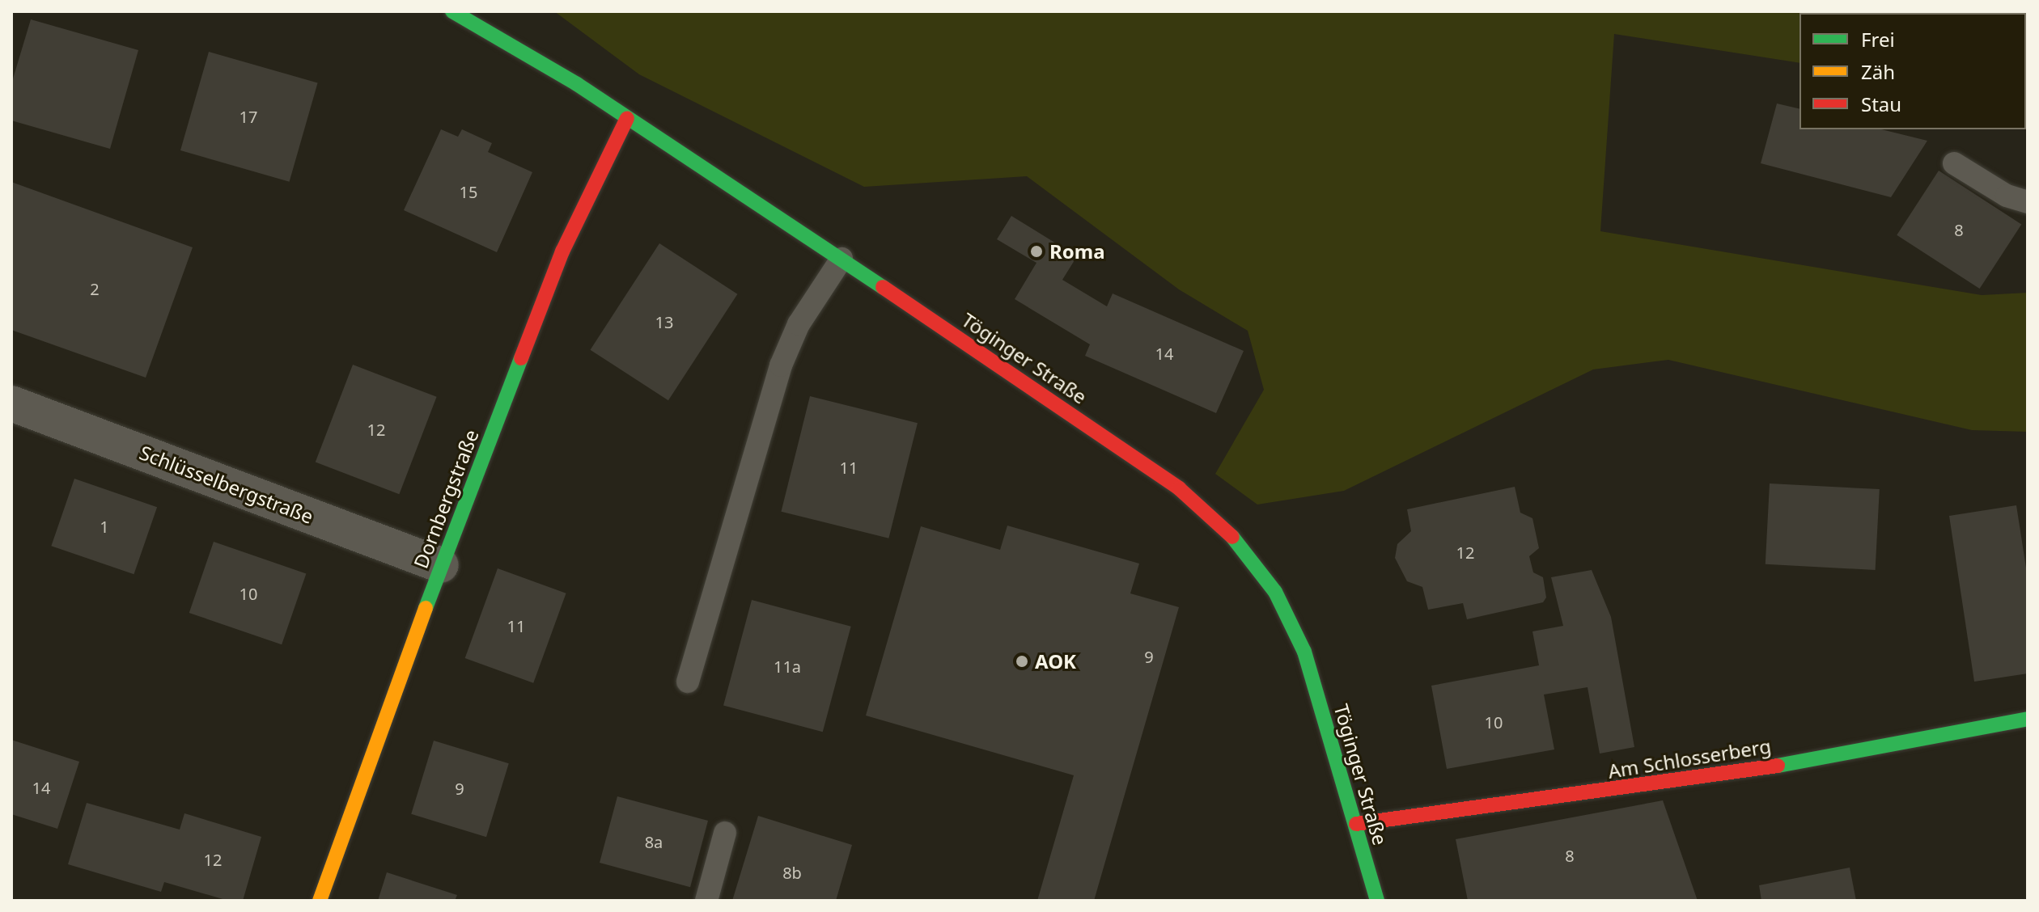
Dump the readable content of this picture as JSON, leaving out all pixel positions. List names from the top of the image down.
{
  "streets": {
    "street": [
      "Töginger Straße",
      "Schlüsselbergstraße",
      "Dornbergstraße",
      "Am Schlosserberg"
    ]
  },
  "crossings": [
    ["Töginger Straße", "Dornbergstraße"],
    ["Töginger Straße", "Am Schlosserberg"],
    ["Schlüsselbergstraße", "Dornbergstraße"]
  ],
  "places": ["Roma", "AOK"],
  "house_numbers": [
    "17",
    "15",
    "8",
    "2",
    "13",
    "14",
    "12",
    "11",
    "1",
    "12",
    "10",
    "11",
    "9",
    "11a",
    "10",
    "14",
    "9",
    "8a",
    "8",
    "12",
    "8b"
  ],
  "legend": ["Frei", "Zäh", "Stau"]
}
